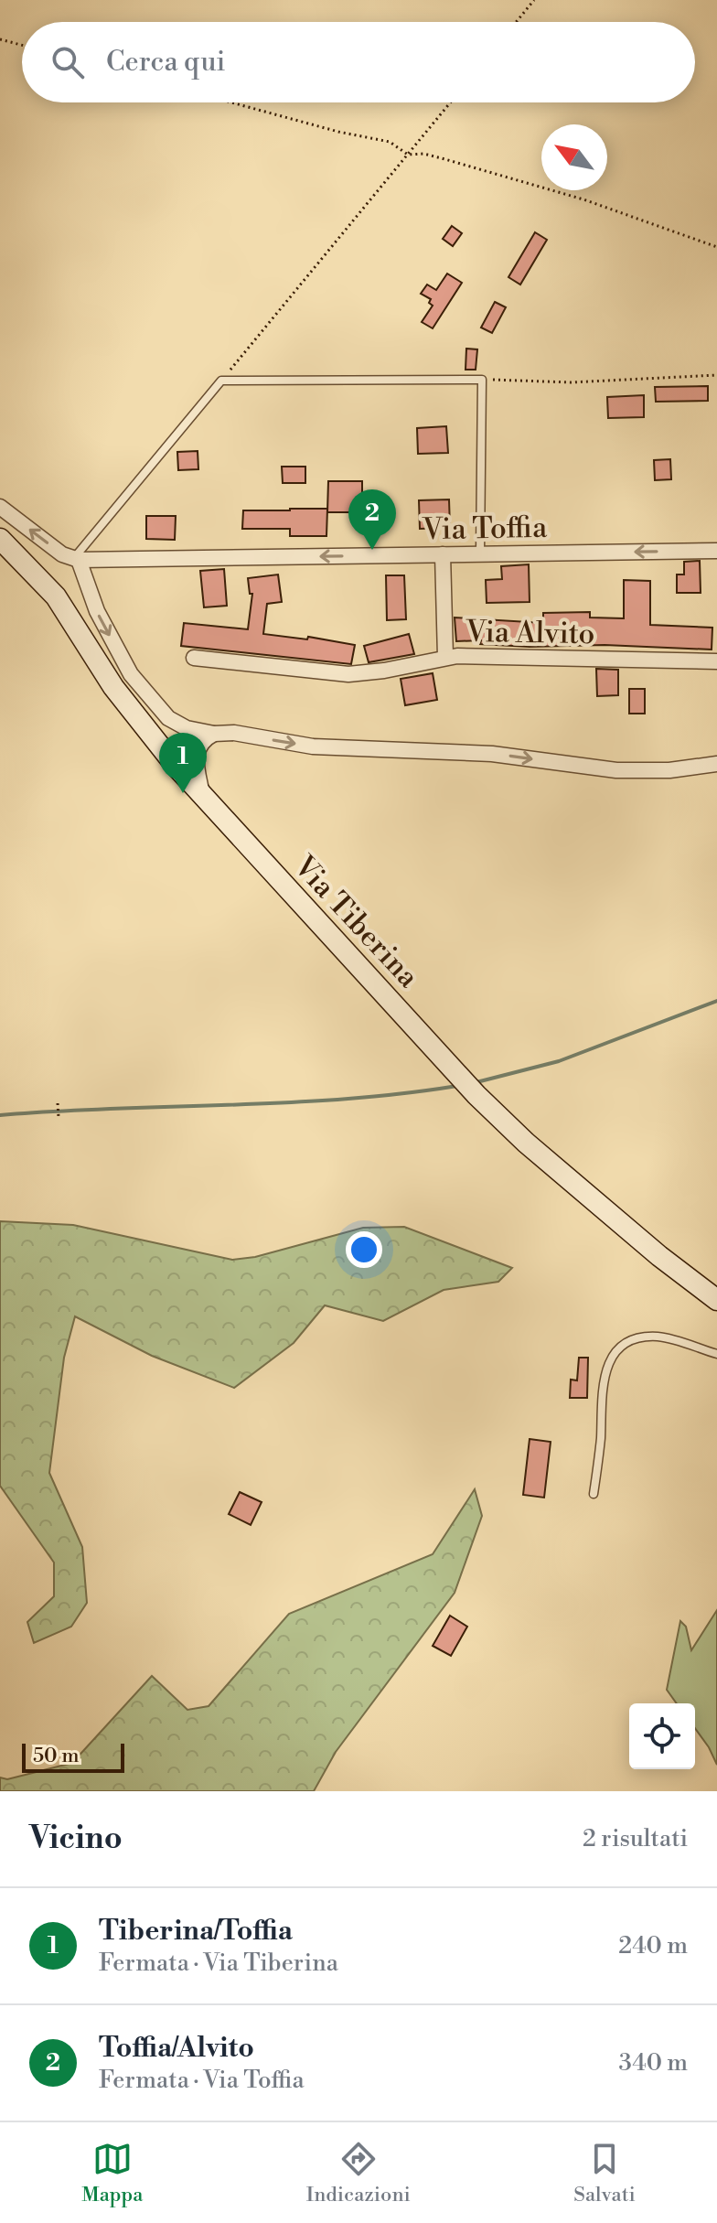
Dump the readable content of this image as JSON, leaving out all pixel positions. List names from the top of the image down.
{
  "streets": {
    "main road": ["Via Tiberina"],
    "street": ["Via Toffia", "Via Alvito"]
  },
  "crossings": [
    ["Via Toffia", "Via Alvito"]
  ],
  "scale_bar": "50 m",
  "north": "top left",
  "page": {
    "search": "Cerca qui",
    "pins": ["2", "1"],
    "scale": "50 m",
    "heading": ["Vicino", "2 risultati"],
    "list": [
      {
        "mark": "1",
        "name": "Tiberina/Toffia",
        "note": "Fermata · Via Tiberina",
        "value": "240 m"
      },
      {
        "mark": "2",
        "name": "Toffia/Alvito",
        "note": "Fermata · Via Toffia",
        "value": "340 m"
      }
    ],
    "nav": ["Mappa", "Indicazioni", "Salvati"]
  }
}
